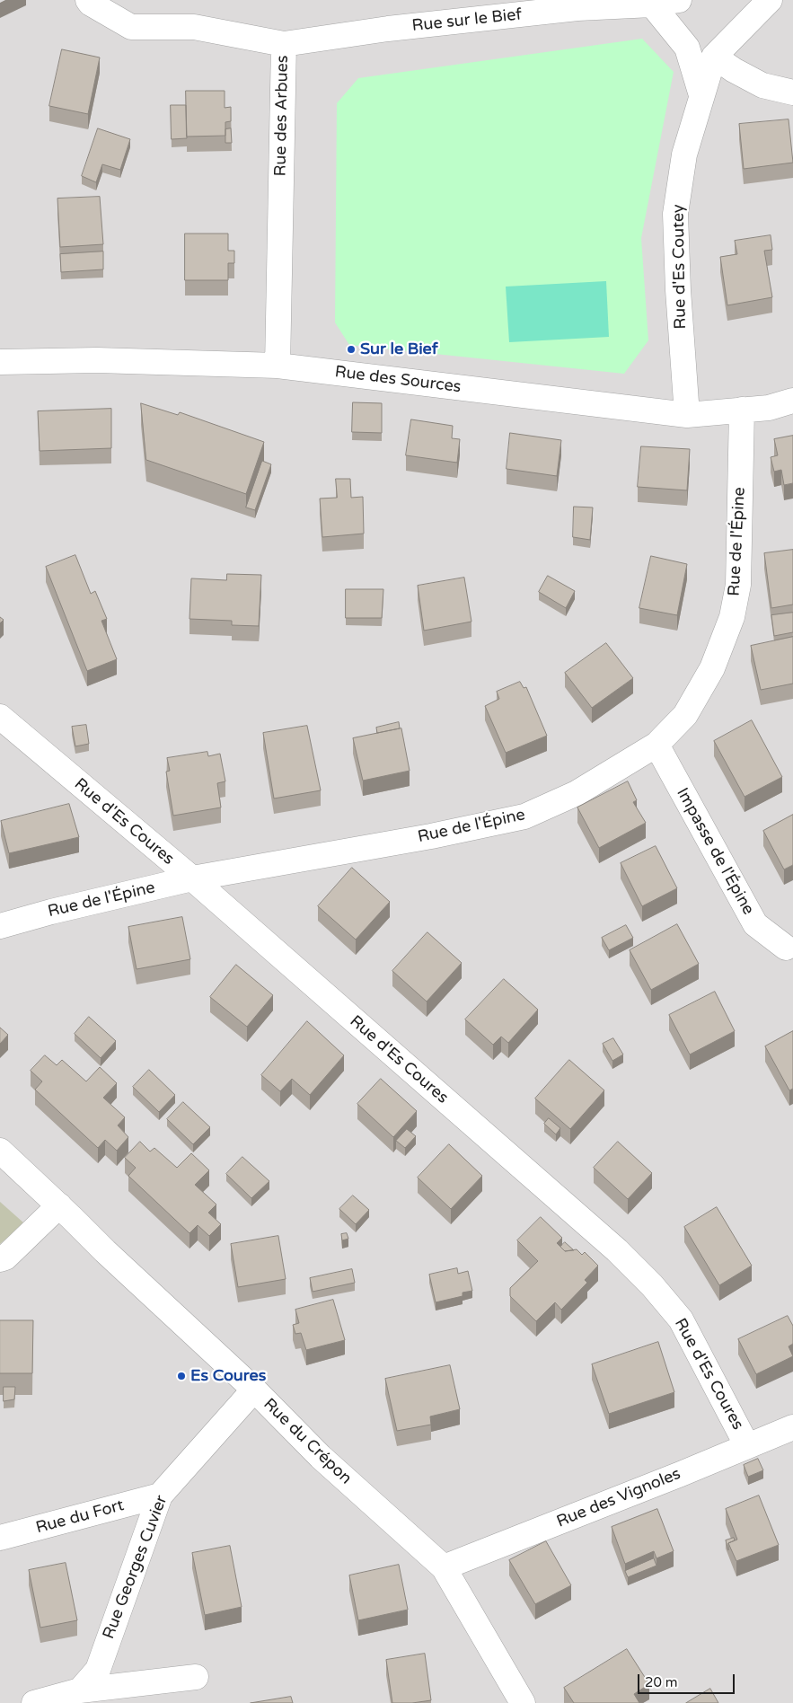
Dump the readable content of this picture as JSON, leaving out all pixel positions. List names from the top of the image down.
{
  "streets": {
    "street": [
      "Rue sur le Bief",
      "Rue des Arbues",
      "Rue d'Es Coutey",
      "Rue des Sources",
      "Rue de l'Épine",
      "Rue d'Es Coures",
      "Impasse de l'Épine",
      "Rue du Crépon",
      "Rue des Vignoles",
      "Rue du Fort",
      "Rue Georges Cuvier"
    ]
  },
  "crossings": [
    ["Rue sur le Bief", "Rue des Arbues"],
    ["Rue des Arbues", "Rue des Sources"],
    ["Rue d'Es Coutey", "Rue des Sources"],
    ["Rue des Sources", "Rue de l'Épine"],
    ["Rue de l'Épine", "Rue d'Es Coures"],
    ["Rue de l'Épine", "Impasse de l'Épine"],
    ["Rue d'Es Coures", "Rue des Vignoles"],
    ["Rue du Crépon", "Rue des Vignoles"],
    ["Rue du Crépon", "Rue Georges Cuvier"],
    ["Rue du Fort", "Rue Georges Cuvier"]
  ],
  "places": ["Sur le Bief", "Es Coures"],
  "scale_bar": "20 m"
}
